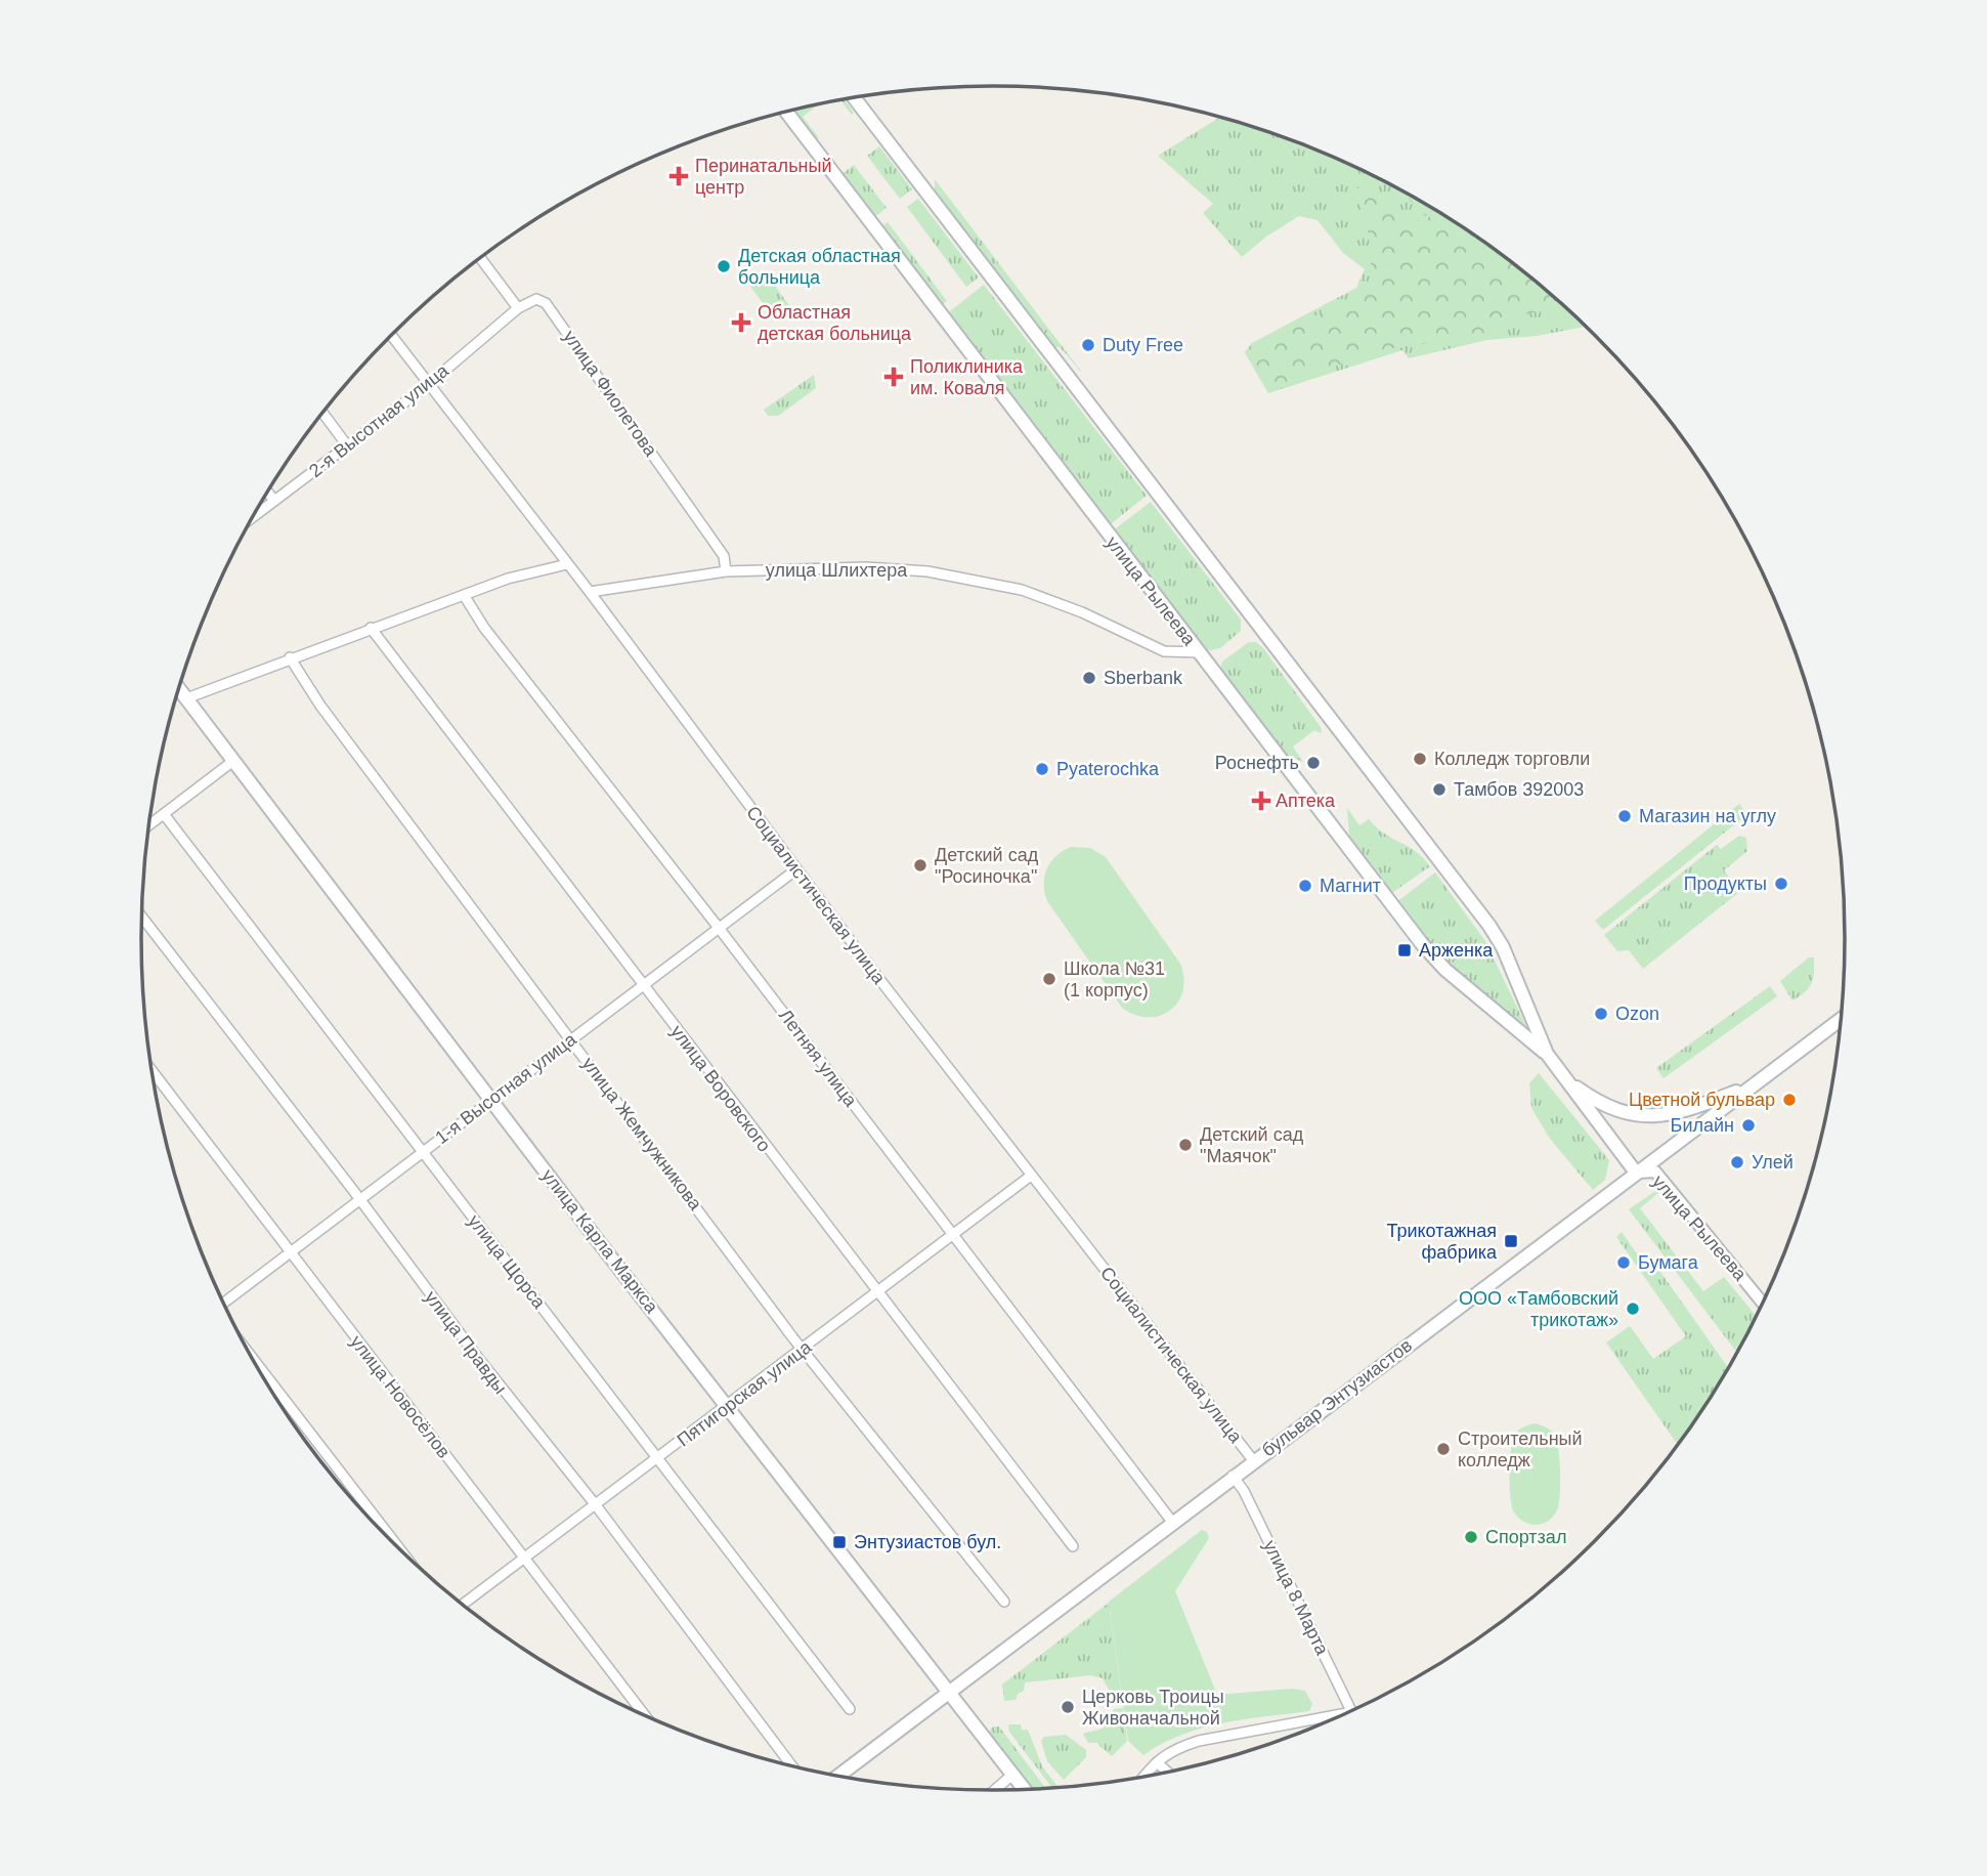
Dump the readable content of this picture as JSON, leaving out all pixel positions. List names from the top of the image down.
{
  "streets": {
    "main road": ["улица Рылеева", "улица Карла Маркса", "бульвар Энтузиастов"],
    "street": [
      "улица Фиолетова",
      "2-я Высотная улица",
      "улица Шлихтера",
      "Социалистическая улица",
      "Летняя улица",
      "1-я Высотная улица",
      "улица Воровского",
      "улица Жемчужникова",
      "улица Щорса",
      "улица Правды",
      "Пятигорская улица",
      "улица Новосёлов",
      "улица 8 Марта"
    ]
  },
  "crossings": [
    ["улица Фиолетова", "2-я Высотная улица"],
    ["улица Фиолетова", "улица Шлихтера"],
    ["2-я Высотная улица", "Социалистическая улица"],
    ["улица Шлихтера", "улица Рылеева"],
    ["улица Шлихтера", "Социалистическая улица"],
    ["улица Рылеева", "бульвар Энтузиастов"],
    ["Социалистическая улица", "1-я Высотная улица"],
    ["Социалистическая улица", "Пятигорская улица"],
    ["Социалистическая улица", "бульвар Энтузиастов"],
    ["Летняя улица", "1-я Высотная улица"],
    ["Летняя улица", "Пятигорская улица"],
    ["Летняя улица", "бульвар Энтузиастов"],
    ["1-я Высотная улица", "улица Воровского"],
    ["1-я Высотная улица", "улица Жемчужникова"],
    ["1-я Высотная улица", "улица Карла Маркса"],
    ["1-я Высотная улица", "улица Щорса"],
    ["1-я Высотная улица", "улица Правды"],
    ["1-я Высотная улица", "улица Новосёлов"],
    ["улица Воровского", "Пятигорская улица"],
    ["улица Жемчужникова", "Пятигорская улица"],
    ["улица Карла Маркса", "Пятигорская улица"],
    ["улица Карла Маркса", "бульвар Энтузиастов"],
    ["улица Щорса", "Пятигорская улица"],
    ["улица Правды", "Пятигорская улица"],
    ["Пятигорская улица", "улица Новосёлов"],
    ["бульвар Энтузиастов", "улица 8 Марта"]
  ],
  "places": {
    "health": [
      "Перинатальный центр",
      "Областная детская больница",
      "Поликлиника им. Коваля",
      "Аптека"
    ],
    "other": [
      "Детская областная больница",
      "Duty Free",
      "Sberbank",
      "Колледж торговли",
      "Роснефть",
      "Pyaterochka",
      "Тамбов 392003",
      "Магазин на углу",
      "Детский сад \"Росиночка\"",
      "Продукты",
      "Магнит",
      "Школа №31 (1 корпус)",
      "Ozon",
      "Цветной бульвар",
      "Билайн",
      "Детский сад \"Маячок\"",
      "Улей",
      "Бумага",
      "ООО «Тамбовский трикотаж»",
      "Строительный колледж",
      "Спортзал",
      "Церковь Троицы Живоначальной"
    ],
    "transit": ["Арженка", "Трикотажная фабрика", "Энтузиастов бул."]
  }
}
